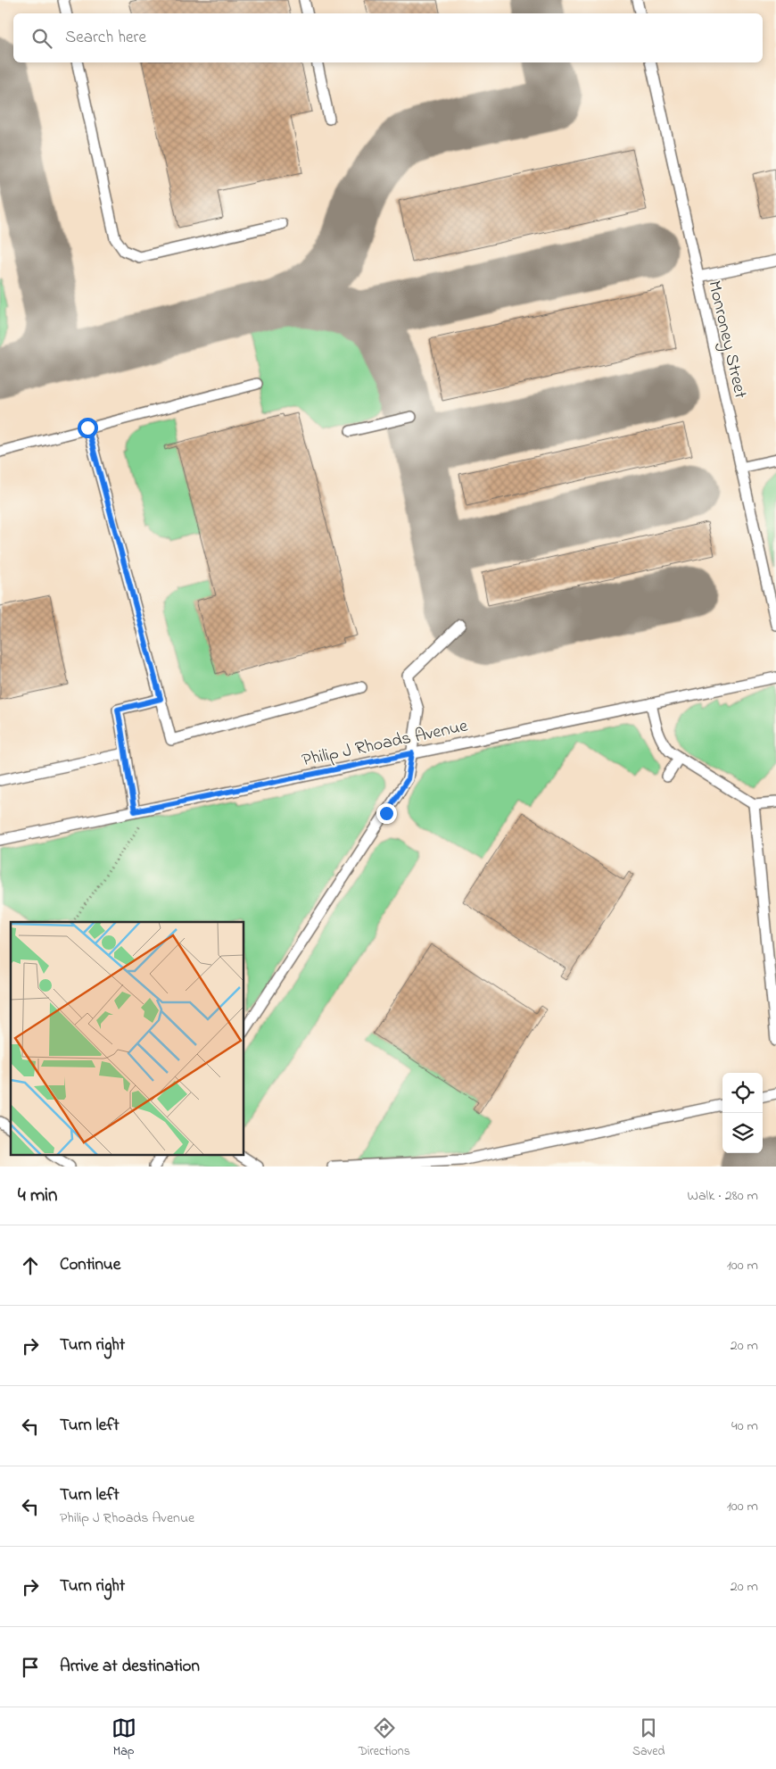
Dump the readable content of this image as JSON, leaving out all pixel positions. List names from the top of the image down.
{
  "streets": {
    "lane": ["Monroney Street", "Philip J Rhoads Avenue"]
  },
  "page": {
    "search": "Search here",
    "heading": ["4 min", "Walk · 280 m"],
    "list": [
      ["Continue", "100 m"],
      ["Turn right", "20 m"],
      ["Turn left", "40 m"],
      ["Turn left", "Philip J Rhoads Avenue", "100 m"],
      ["Turn right", "20 m"],
      "Arrive at destination"
    ],
    "nav": ["Map", "Directions", "Saved"]
  }
}
